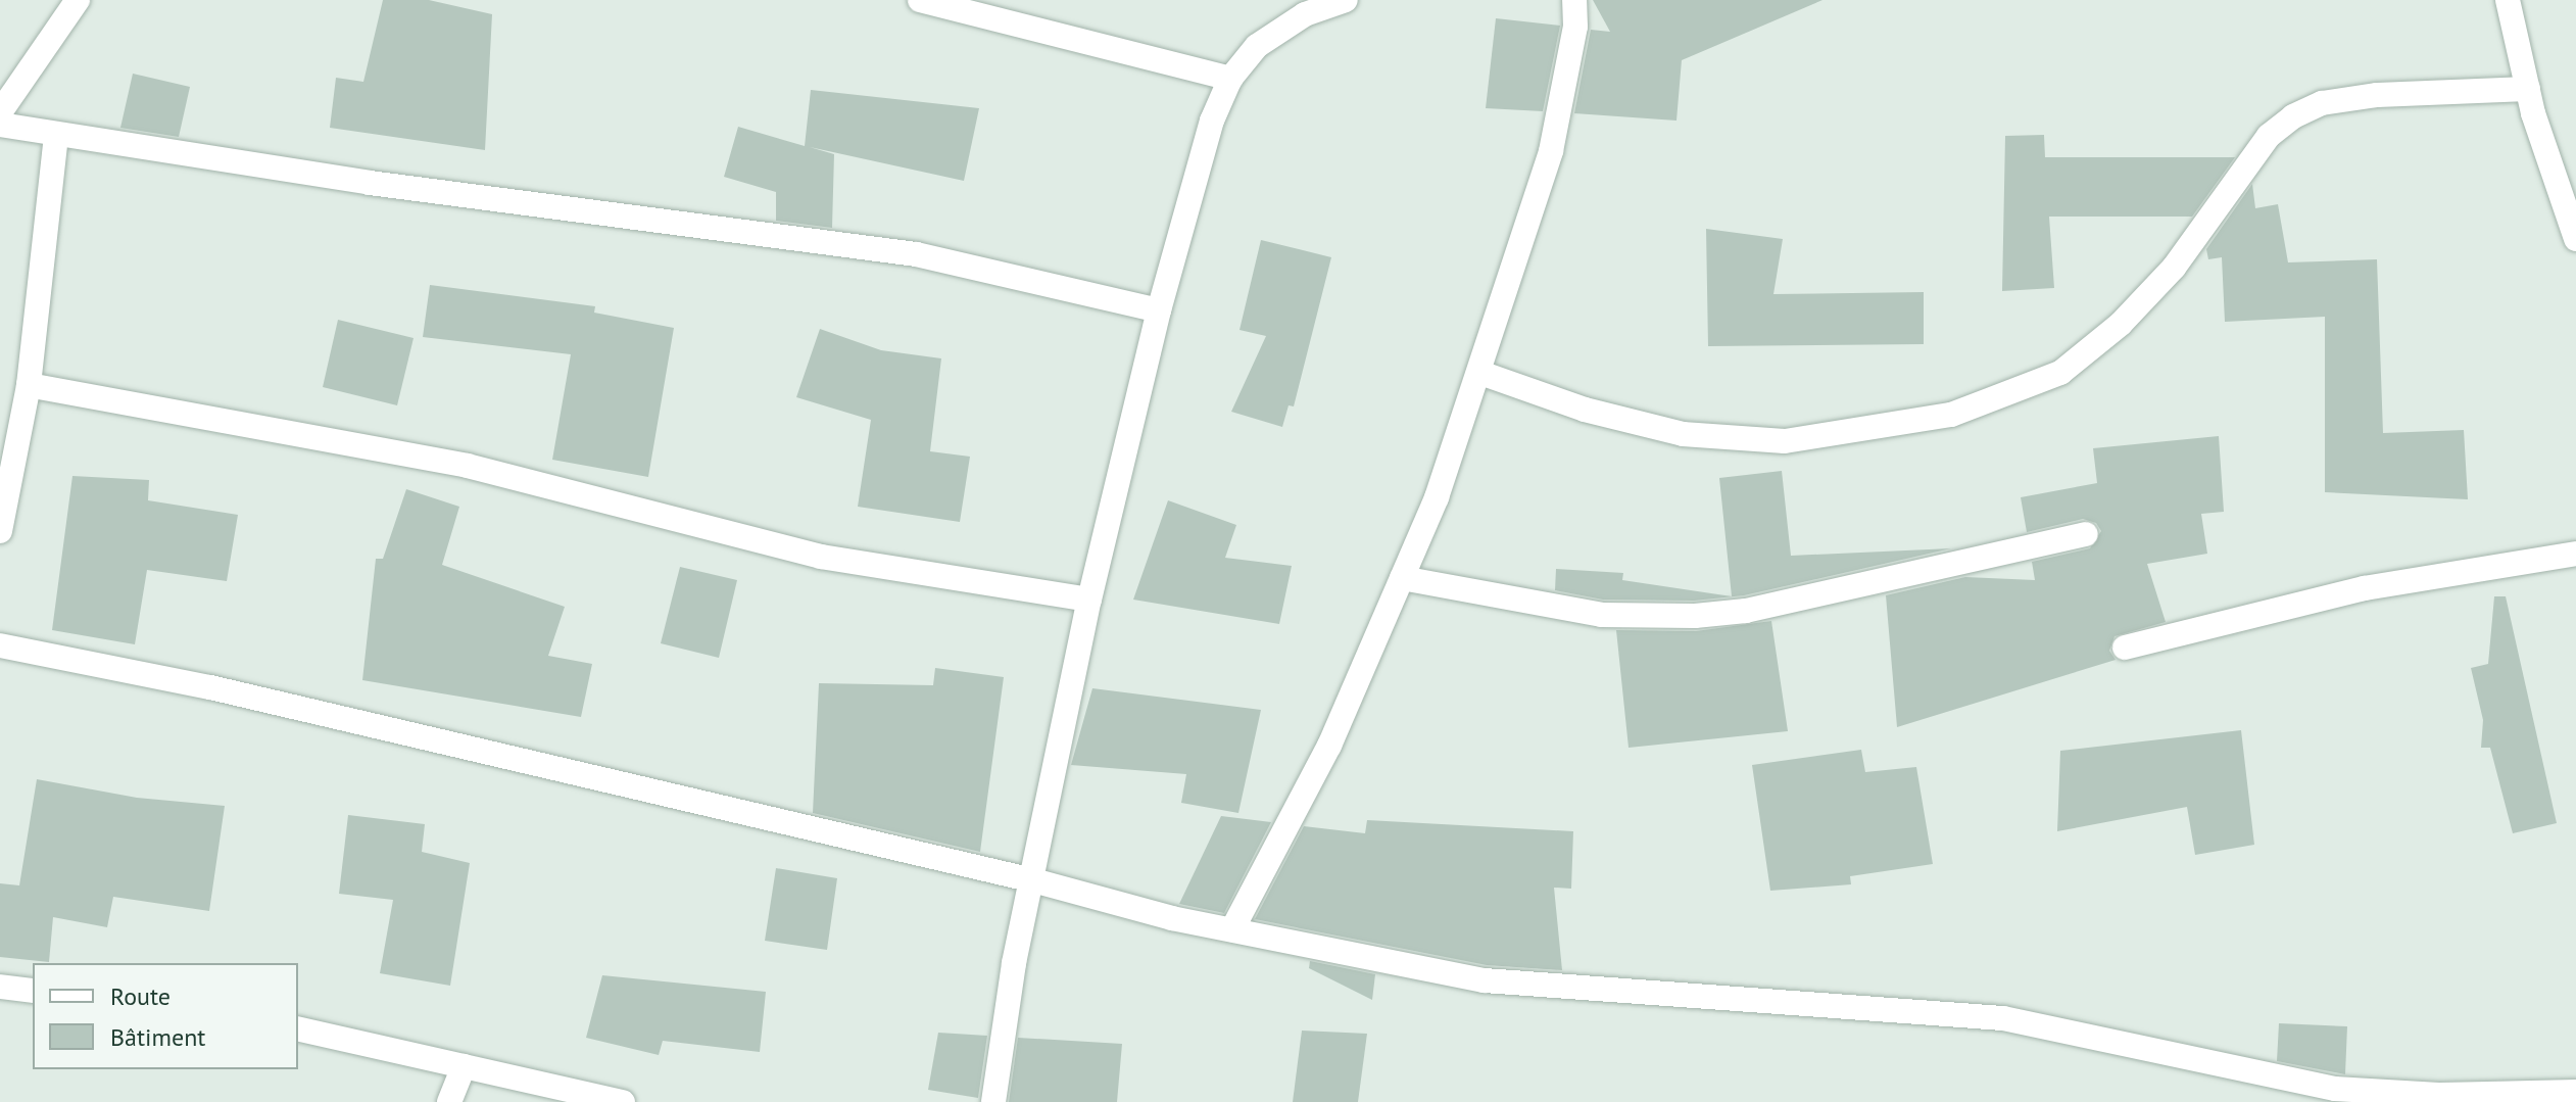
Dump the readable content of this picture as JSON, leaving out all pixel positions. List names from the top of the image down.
{
  "legend": ["Route", "Bâtiment"]
}
